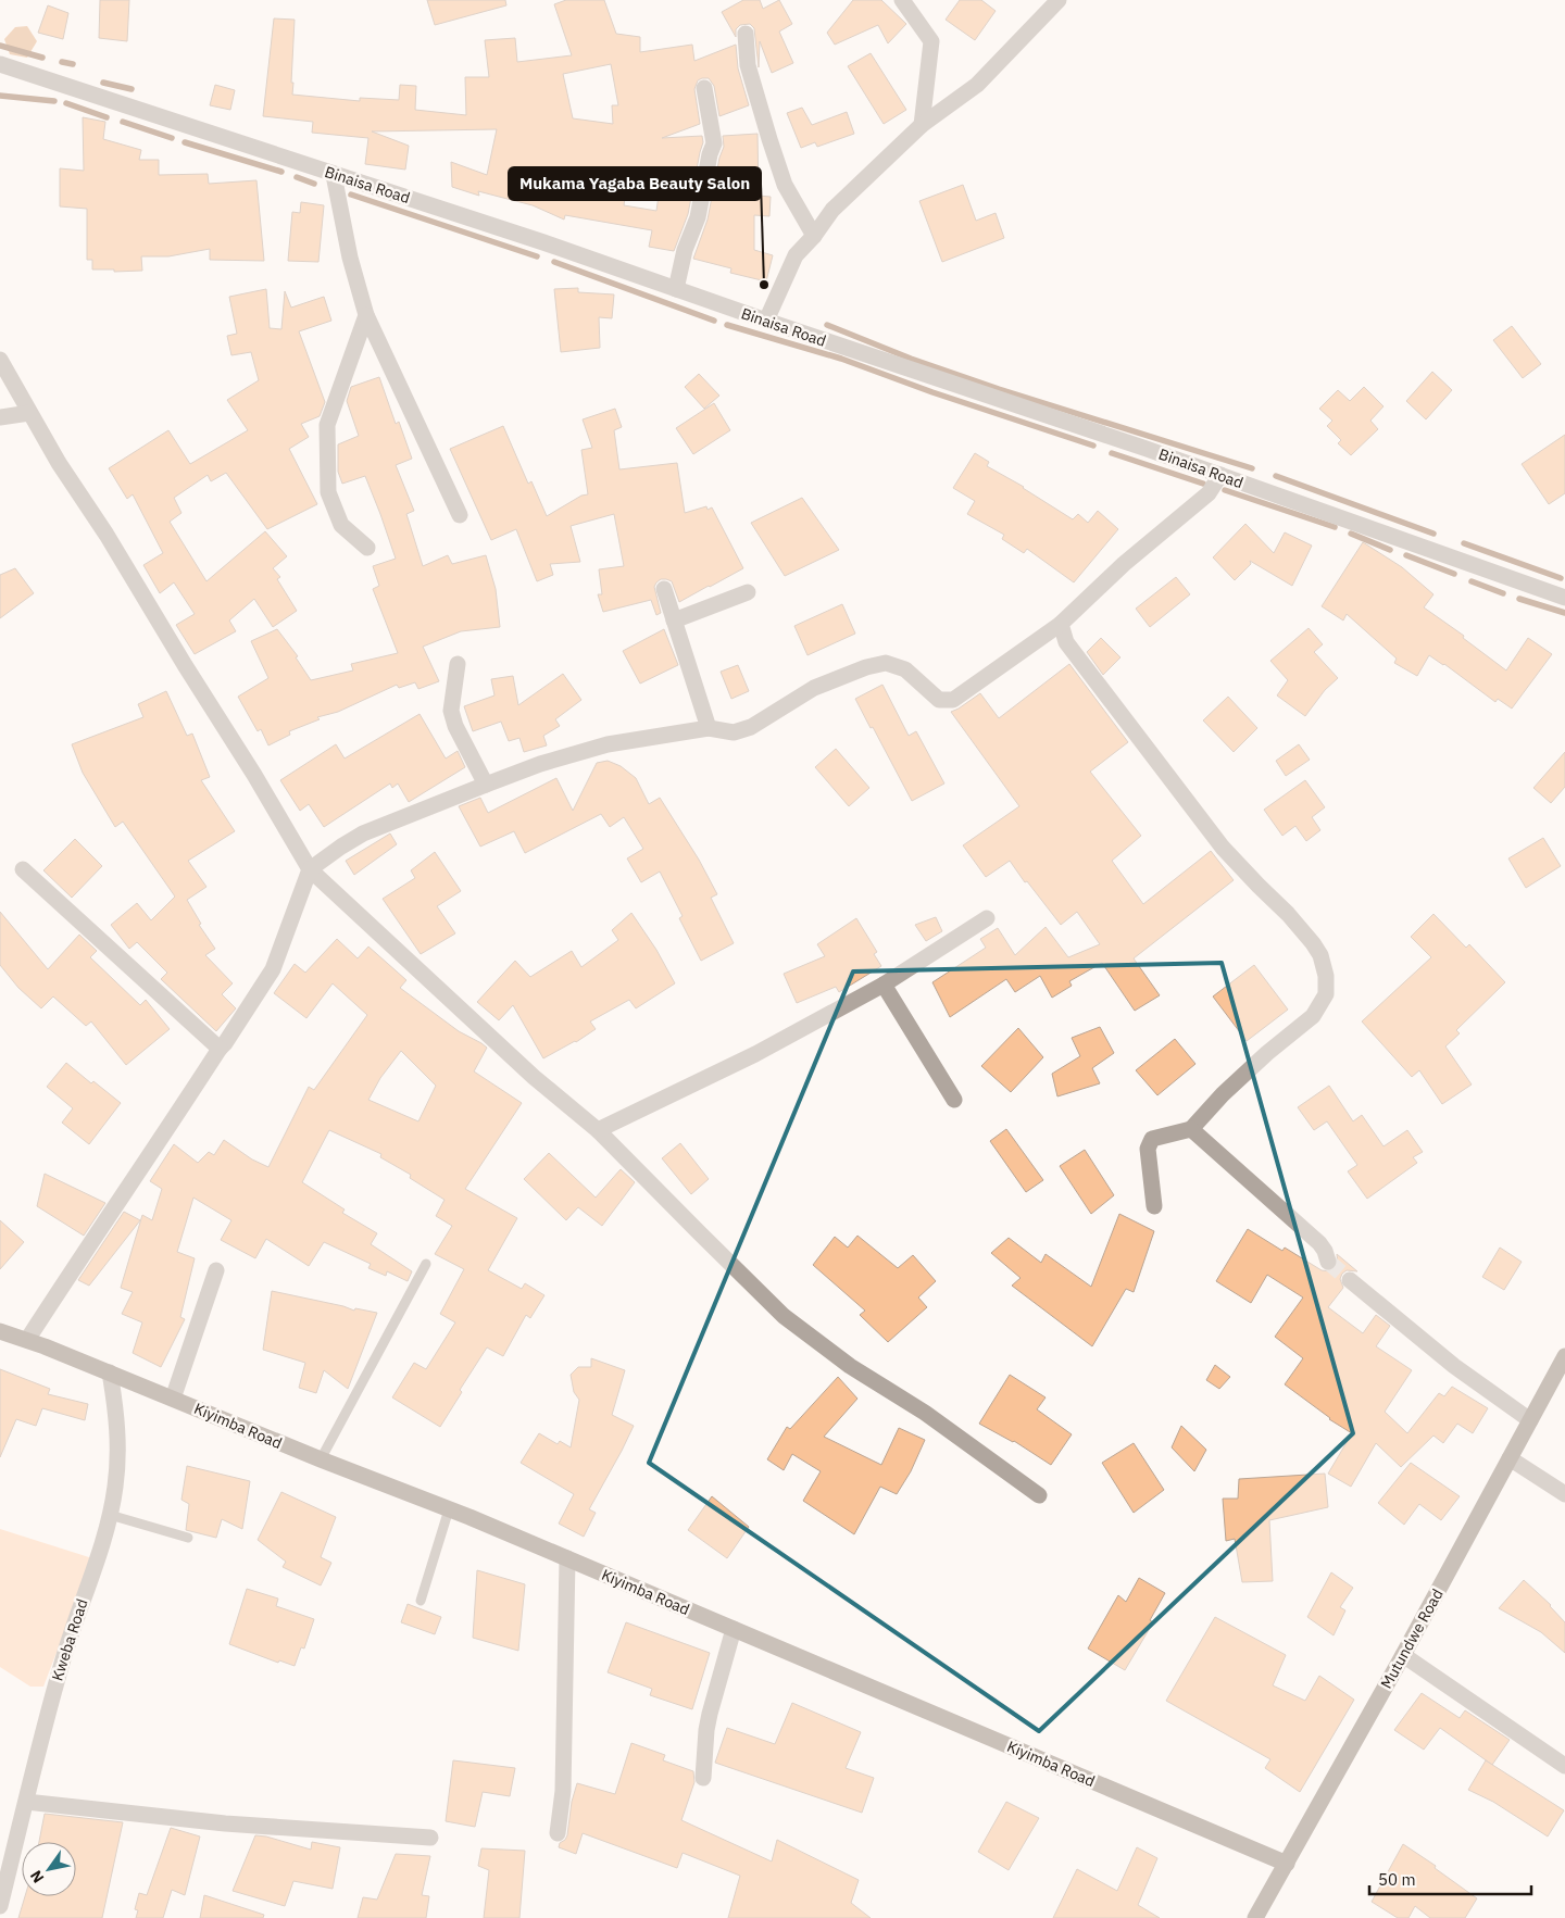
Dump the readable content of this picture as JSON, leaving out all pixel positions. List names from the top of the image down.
{
  "streets": {
    "street": [
      "Binaisa Road",
      "Kiyimba Road",
      "Mutundwe Road",
      "Kweba Road"
    ]
  },
  "crossings": [
    ["Kiyimba Road", "Mutundwe Road"],
    ["Kiyimba Road", "Kweba Road"]
  ],
  "places": ["Mukama Yagaba Beauty Salon"],
  "scale_bar": "50 m",
  "north": "bottom left"
}
